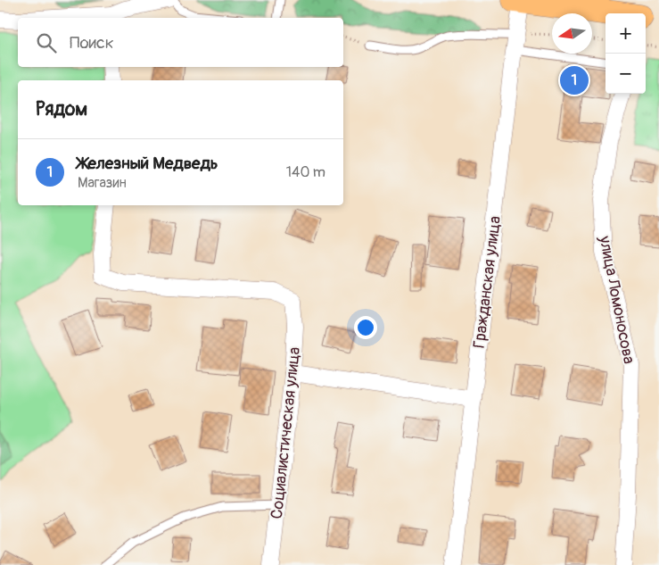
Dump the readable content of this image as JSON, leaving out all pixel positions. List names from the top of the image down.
{
  "streets": {
    "street": ["Гражданская улица", "улица Ломоносова", "Социалистическая улица"]
  },
  "north": "left",
  "page": {
    "map_buttons": ["+", "−"],
    "search": "Поиск",
    "pins": "1",
    "heading": "Рядом",
    "list": [
      {
        "mark": "1",
        "name": "Железный Медведь",
        "note": "Магазин",
        "value": "140 m"
      }
    ]
  }
}
